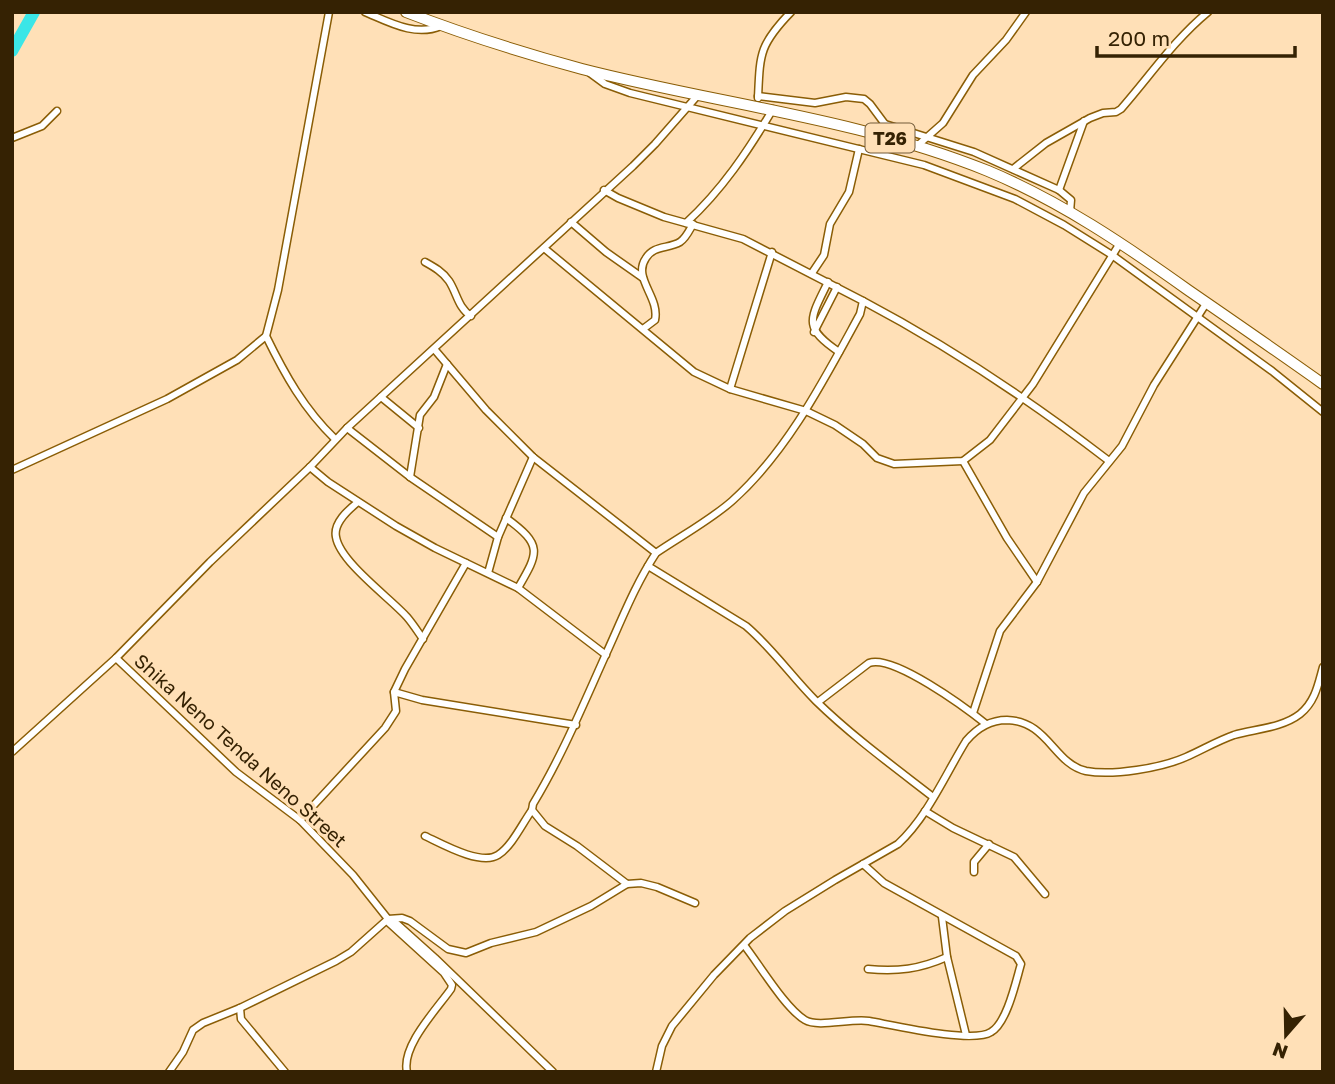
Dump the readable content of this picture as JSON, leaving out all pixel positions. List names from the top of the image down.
{
  "streets": {
    "highway": ["T26"],
    "street": ["Shika Neno Tenda Neno Street"]
  },
  "scale_bar": "200 m",
  "north": "bottom"
}
